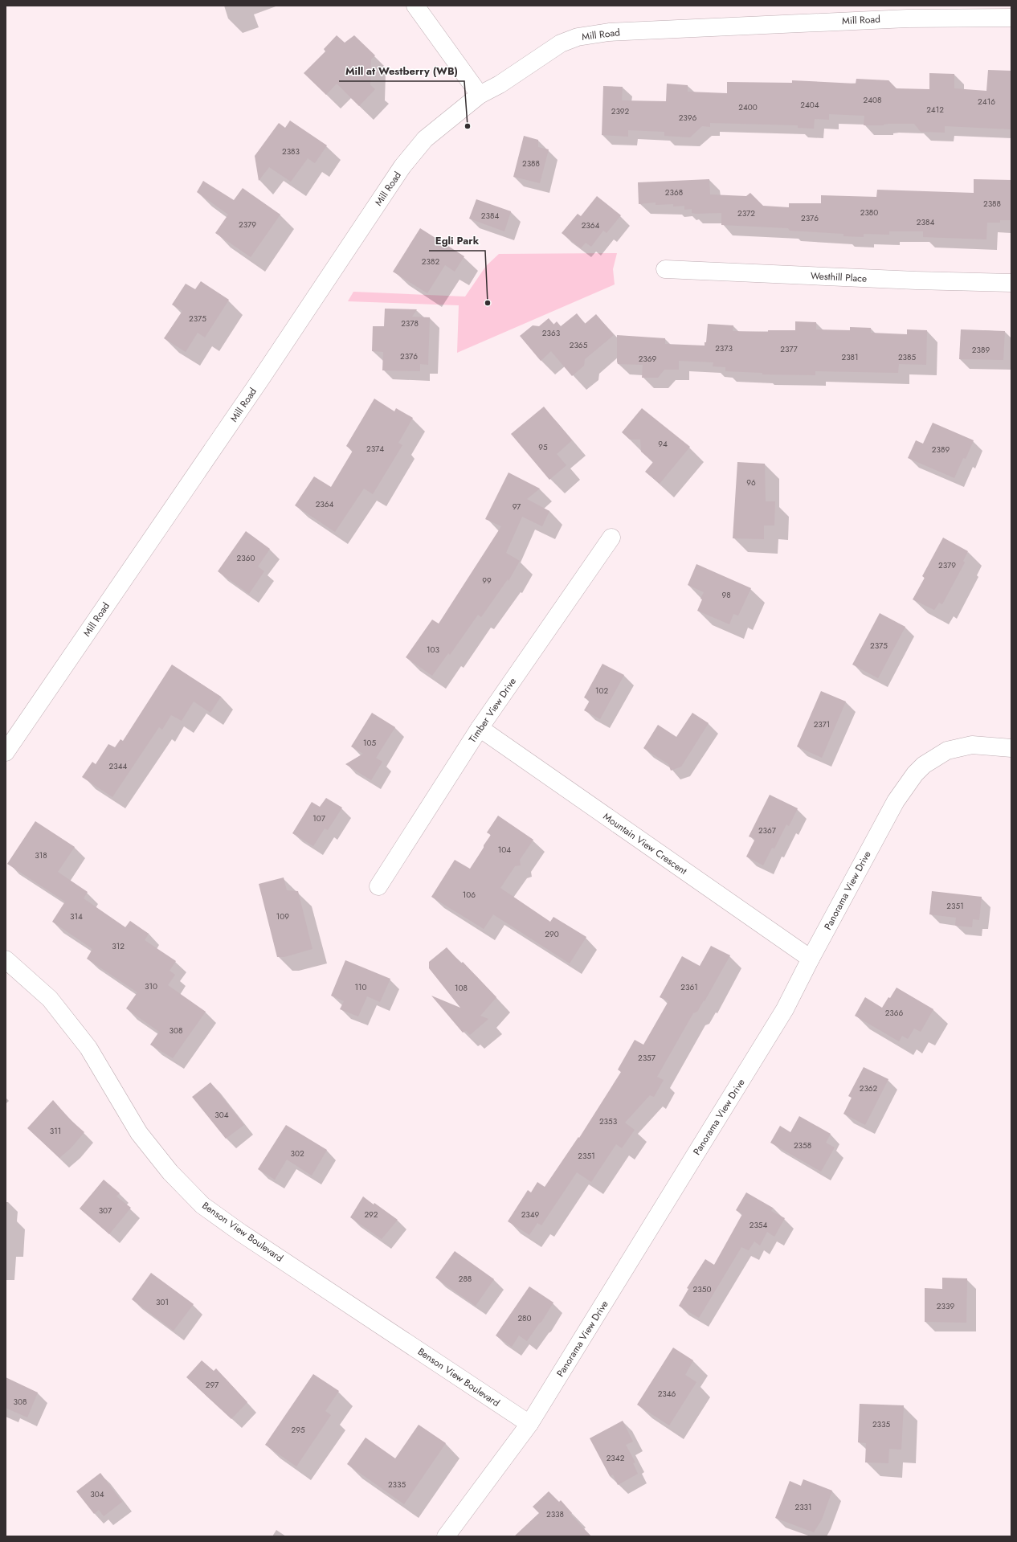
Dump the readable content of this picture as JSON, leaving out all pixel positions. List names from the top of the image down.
{
  "streets": {
    "street": [
      "Mill Road",
      "Westhill Place",
      "Timber View Drive",
      "Mountain View Crescent",
      "Panorama View Drive",
      "Benson View Boulevard"
    ]
  },
  "crossings": [
    ["Timber View Drive", "Mountain View Crescent"],
    ["Mountain View Crescent", "Panorama View Drive"],
    ["Panorama View Drive", "Benson View Boulevard"]
  ],
  "places": ["Mill at Westberry (WB)", "Egli Park"],
  "house_numbers": [
    "2408",
    "2416",
    "2404",
    "2400",
    "2412",
    "2392",
    "2396",
    "2383",
    "2388",
    "2368",
    "2388",
    "2380",
    "2372",
    "2384",
    "2376",
    "2384",
    "2379",
    "2364",
    "2382",
    "2375",
    "2378",
    "2363",
    "2365",
    "2373",
    "2377",
    "2389",
    "2376",
    "2381",
    "2385",
    "2369",
    "94",
    "95",
    "2374",
    "2389",
    "96",
    "2364",
    "97",
    "2360",
    "2379",
    "99",
    "98",
    "2375",
    "103",
    "102",
    "2371",
    "105",
    "2344",
    "107",
    "2367",
    "104",
    "318",
    "106",
    "2351",
    "314",
    "109",
    "290",
    "312",
    "310",
    "110",
    "2361",
    "108",
    "2366",
    "308",
    "2357",
    "2362",
    "304",
    "2353",
    "311",
    "2358",
    "302",
    "2351",
    "307",
    "292",
    "2349",
    "2354",
    "288",
    "2350",
    "301",
    "2339",
    "280",
    "297",
    "2346",
    "308",
    "2335",
    "295",
    "2342",
    "2335",
    "304",
    "2331",
    "2338"
  ]
}
